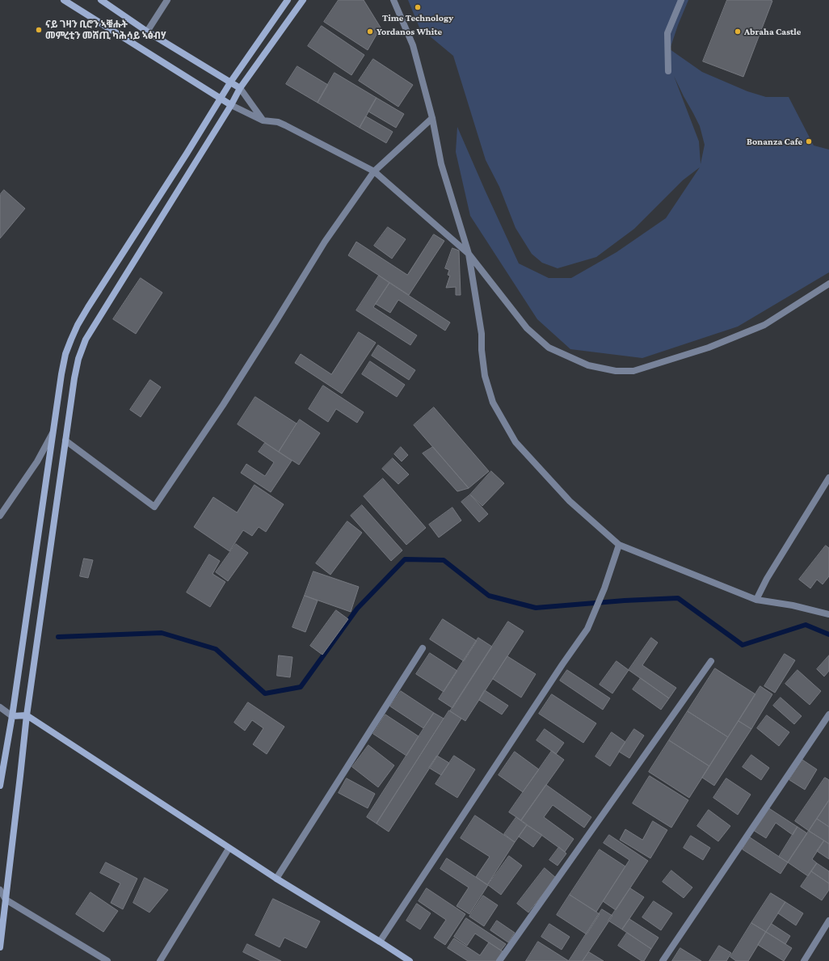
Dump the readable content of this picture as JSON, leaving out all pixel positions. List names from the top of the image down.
{
  "places": [
    "Time Technology",
    "ናይ ገዛን ቢሮን ኣቑሑት መምረቲን መሸጢ ካሕሳይ ኣፅብሃ",
    "Yordanos White",
    "Abraha Castle",
    "Bonanza Cafe"
  ]
}
